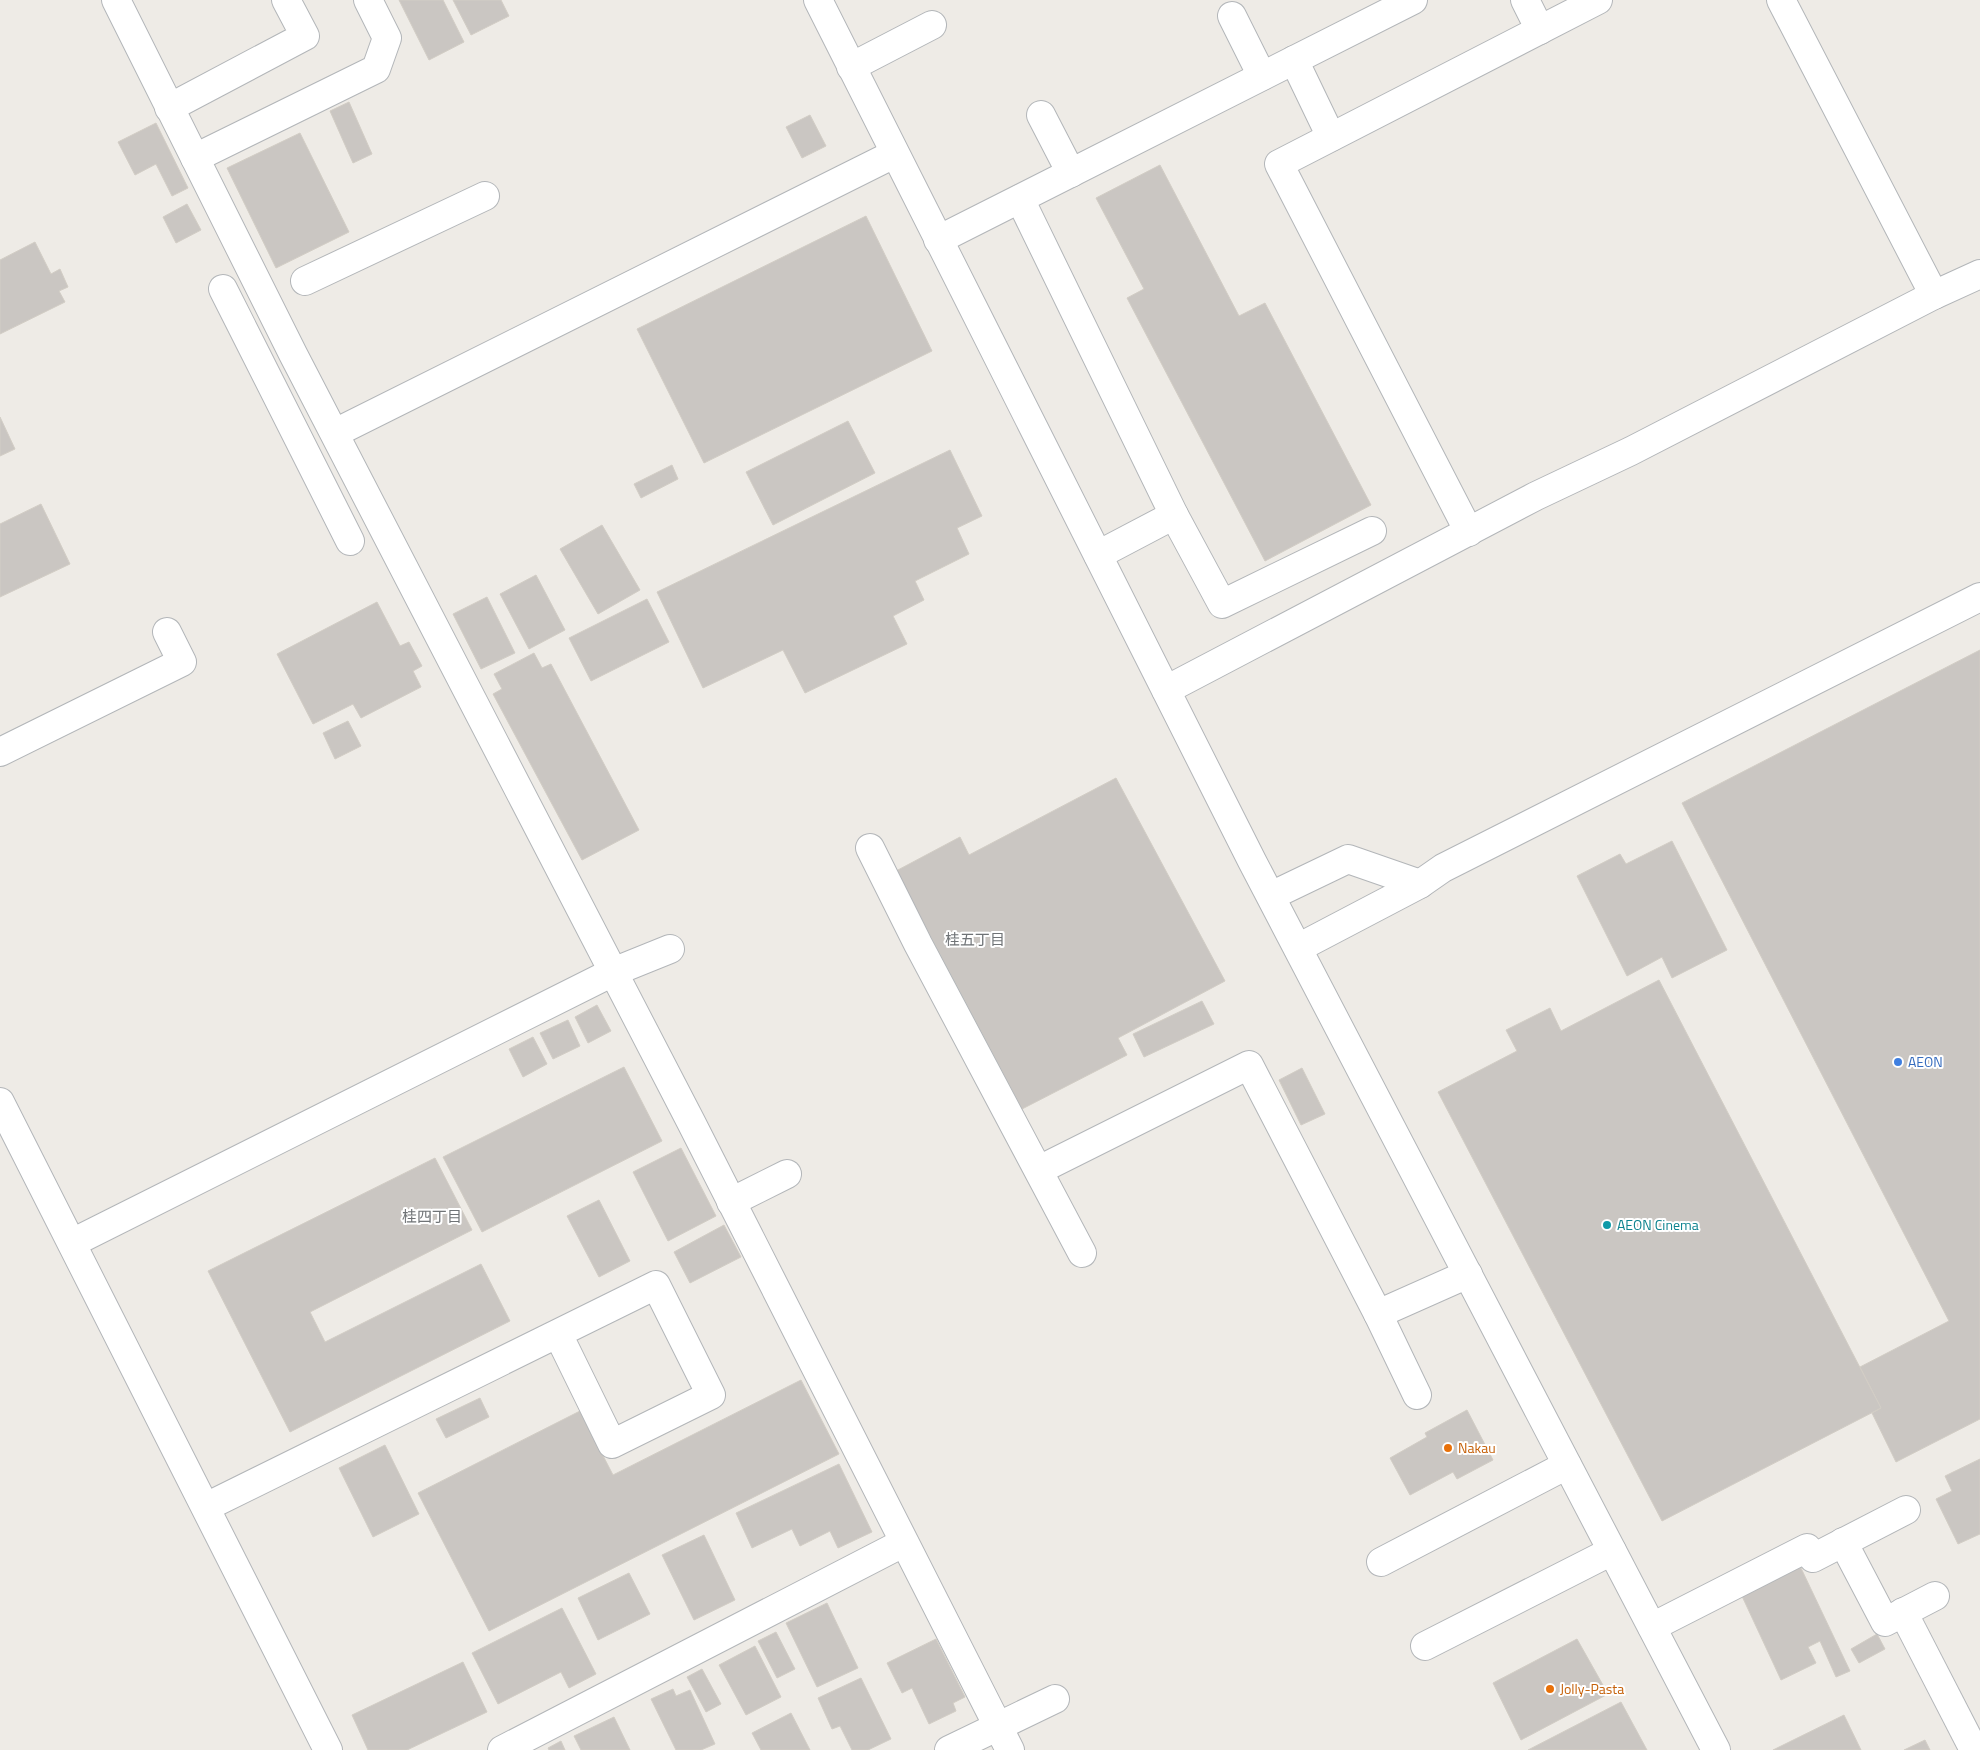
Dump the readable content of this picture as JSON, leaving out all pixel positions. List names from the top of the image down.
{
  "districts": ["桂五丁目", "桂四丁目"],
  "places": [
    "AEON",
    "AEON Cinema",
    "Nakau",
    "Jolly-Pasta"
  ]
}
